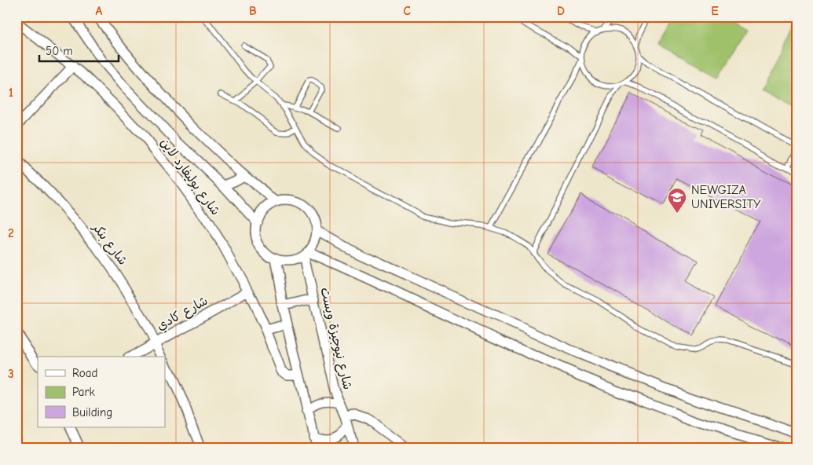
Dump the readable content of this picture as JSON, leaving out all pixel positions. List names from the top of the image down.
{
  "streets": {
    "street": [
      "شارع بوليفارد لاين",
      "شارع بنكر",
      "شارع كادي",
      "شارع نيوجيزة ويست"
    ]
  },
  "crossings": [
    ["شارع بوليفارد لاين", "شارع كادي"],
    ["شارع بنكر", "شارع كادي"]
  ],
  "places": {
    "school or university": ["NEWGIZA UNIVERSITY"]
  },
  "legend": ["Road", "Park", "Building"],
  "scale_bar": "50 m",
  "grid": {
    "columns": [
      "A",
      "B",
      "C",
      "D",
      "E"
    ],
    "rows": ["1", "2", "3"]
  }
}
